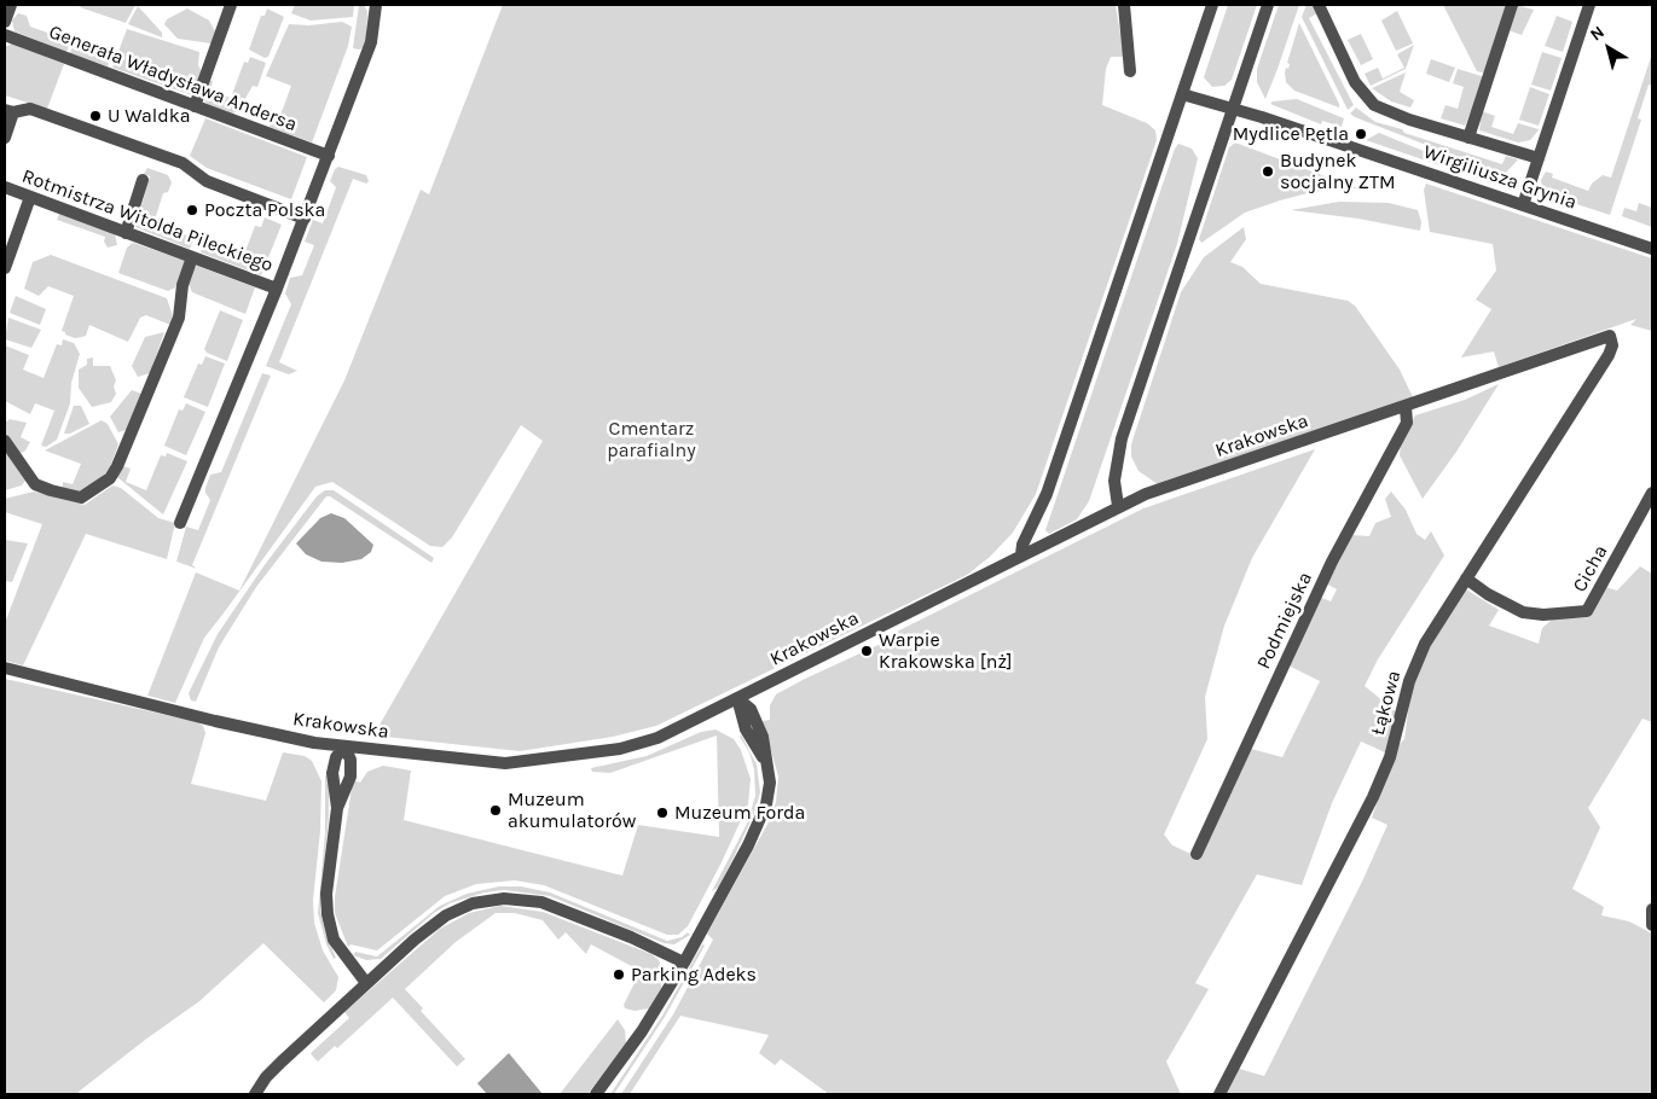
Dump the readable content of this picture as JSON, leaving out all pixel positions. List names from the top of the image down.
{
  "streets": {
    "street": [
      "Generała Władysława Andersa",
      "Wirgiliusza Grynia",
      "Rotmistrza Witolda Pileckiego",
      "Krakowska",
      "Cicha",
      "Podmiejska",
      "Łąkowa"
    ]
  },
  "crossings": [
    ["Generała Władysława Andersa", "Rotmistrza Witolda Pileckiego"],
    ["Krakowska", "Podmiejska"],
    ["Krakowska", "Łąkowa"],
    ["Cicha", "Łąkowa"]
  ],
  "parks": ["Cmentarz parafialny"],
  "places": [
    "U Waldka",
    "Mydlice Pętla",
    "Budynek socjalny ZTM",
    "Poczta Polska",
    "Warpie Krakowska [nż]",
    "Muzeum akumulatorów",
    "Muzeum Forda",
    "Parking Adeks"
  ],
  "north": "top left"
}
